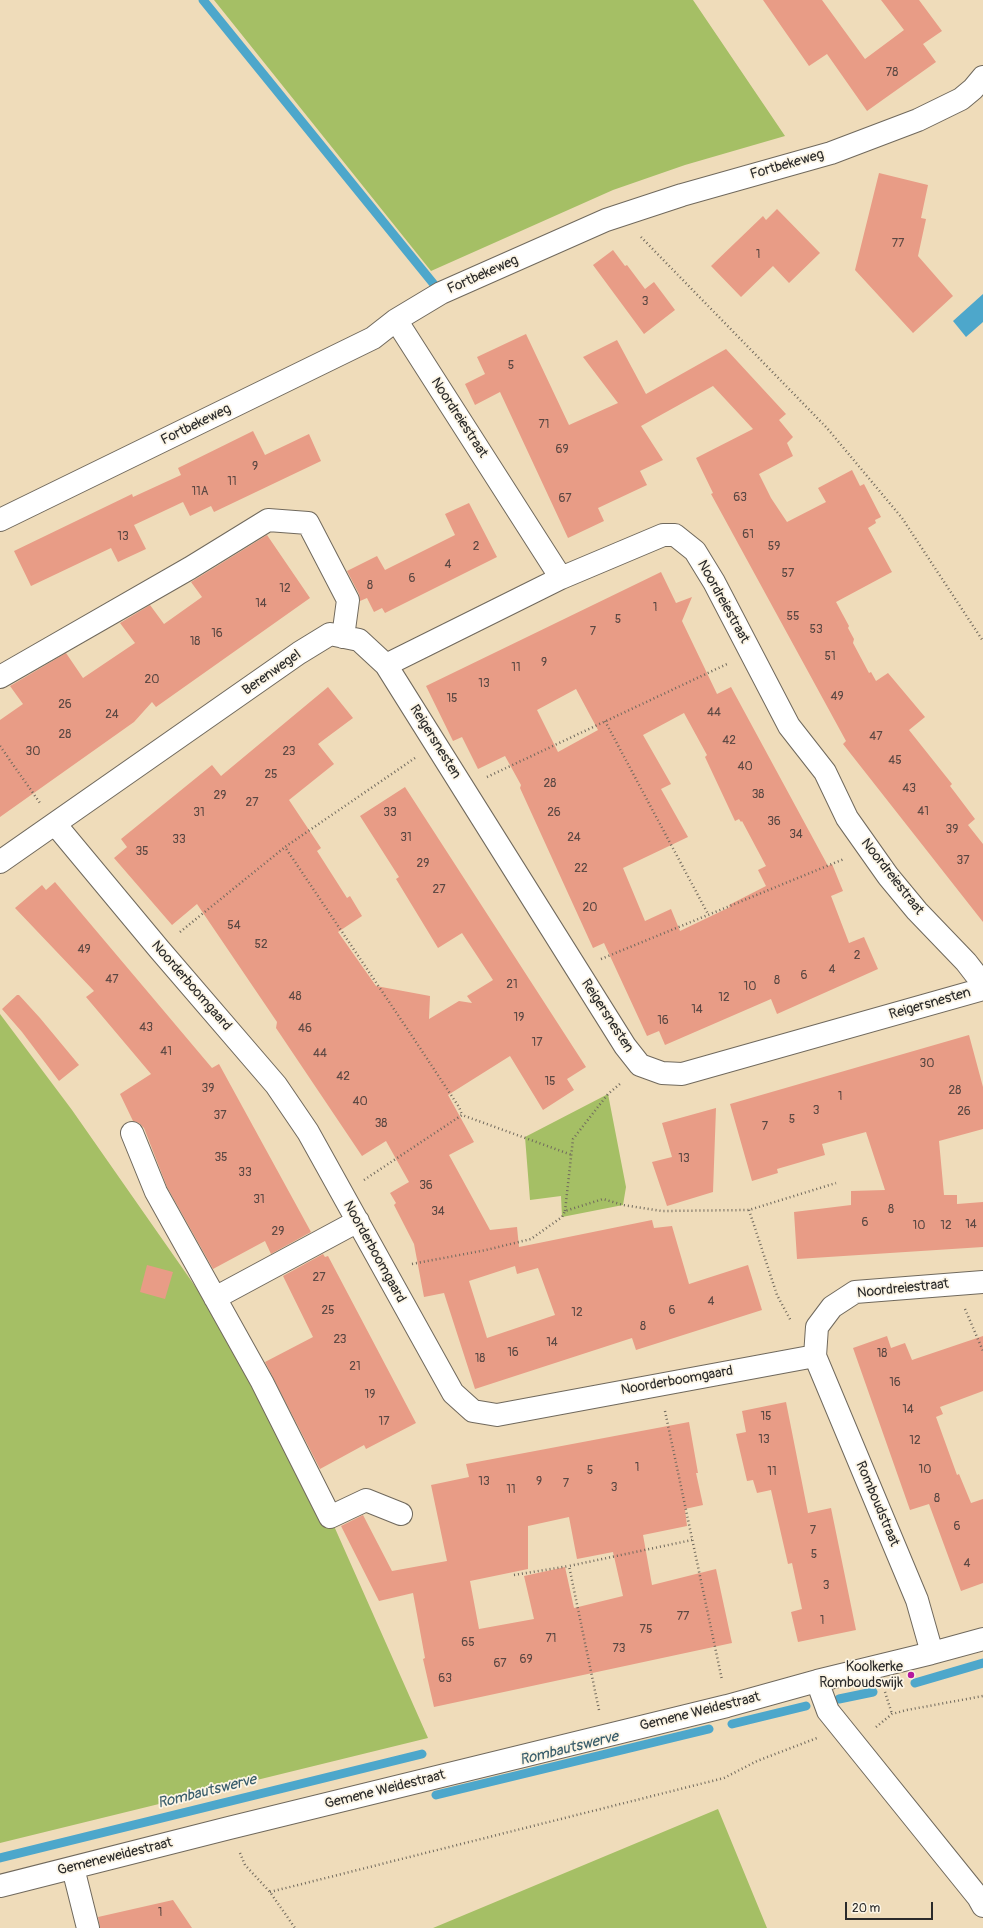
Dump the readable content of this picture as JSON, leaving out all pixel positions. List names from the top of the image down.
{
  "streets": {
    "street": [
      "Fortbekeweg",
      "Noordreiestraat",
      "Berenwegel",
      "Reigersnesten",
      "Noorderboomgaard",
      "Romboudstraat",
      "Gemene Weidestraat",
      "Gemeneweidestraat"
    ]
  },
  "crossings": [
    ["Fortbekeweg", "Noordreiestraat"],
    ["Noordreiestraat", "Noorderboomgaard"],
    ["Noordreiestraat", "Romboudstraat"],
    ["Berenwegel", "Reigersnesten"],
    ["Berenwegel", "Noorderboomgaard"],
    ["Noorderboomgaard", "Romboudstraat"],
    ["Romboudstraat", "Gemene Weidestraat"],
    ["Gemene Weidestraat", "Gemeneweidestraat"]
  ],
  "water": ["Rombautswerve"],
  "places": ["Koolkerke Romboudswijk"],
  "house_numbers": [
    "78",
    "77",
    "1",
    "3",
    "5",
    "71",
    "69",
    "9",
    "11",
    "11A",
    "63",
    "67",
    "61",
    "13",
    "2",
    "59",
    "4",
    "57",
    "6",
    "8",
    "12",
    "14",
    "1",
    "55",
    "5",
    "53",
    "7",
    "16",
    "18",
    "51",
    "9",
    "11",
    "20",
    "13",
    "49",
    "15",
    "26",
    "44",
    "24",
    "28",
    "47",
    "42",
    "30",
    "23",
    "45",
    "40",
    "25",
    "28",
    "43",
    "38",
    "29",
    "27",
    "41",
    "31",
    "33",
    "26",
    "36",
    "39",
    "34",
    "31",
    "24",
    "33",
    "35",
    "37",
    "29",
    "22",
    "27",
    "20",
    "54",
    "52",
    "49",
    "2",
    "4",
    "6",
    "47",
    "8",
    "21",
    "10",
    "48",
    "12",
    "14",
    "19",
    "16",
    "43",
    "46",
    "17",
    "41",
    "44",
    "30",
    "42",
    "15",
    "39",
    "28",
    "1",
    "40",
    "3",
    "26",
    "37",
    "5",
    "38",
    "7",
    "35",
    "13",
    "33",
    "36",
    "31",
    "8",
    "34",
    "6",
    "14",
    "10",
    "12",
    "29",
    "27",
    "4",
    "25",
    "6",
    "12",
    "8",
    "23",
    "14",
    "16",
    "18",
    "18",
    "21",
    "16",
    "19",
    "14",
    "15",
    "17",
    "13",
    "12",
    "1",
    "10",
    "5",
    "11",
    "13",
    "9",
    "7",
    "3",
    "11",
    "8",
    "6",
    "7",
    "5",
    "4",
    "3",
    "77",
    "1",
    "75",
    "71",
    "65",
    "73",
    "69",
    "67",
    "63",
    "1"
  ],
  "scale_bar": "20 m"
}
